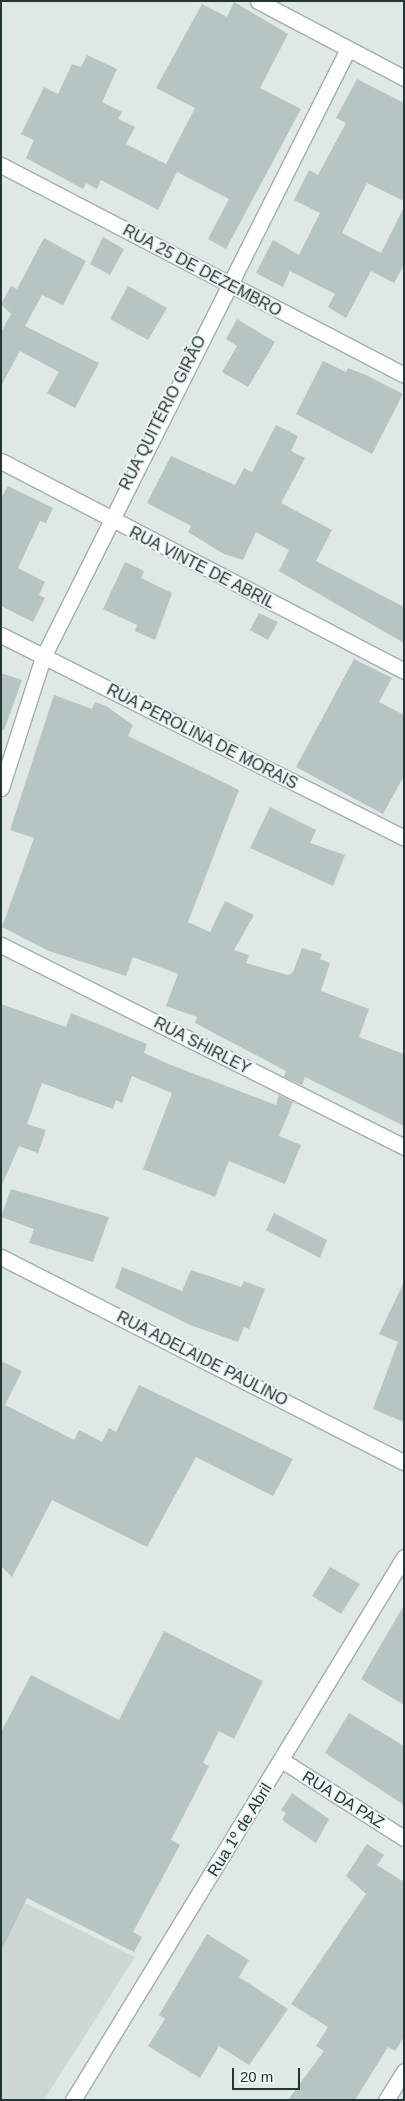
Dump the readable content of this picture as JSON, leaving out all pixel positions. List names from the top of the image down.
{
  "streets": {
    "street": [
      "RUA 25 DE DEZEMBRO",
      "RUA QUITÉRIO GIRÃO",
      "RUA VINTE DE ABRIL",
      "RUA PEROLINA DE MORAIS",
      "RUA SHIRLEY",
      "RUA ADELAIDE PAULINO",
      "RUA DA PAZ",
      "Rua 1º de Abril"
    ]
  },
  "crossings": [
    ["RUA 25 DE DEZEMBRO", "RUA QUITÉRIO GIRÃO"],
    ["RUA QUITÉRIO GIRÃO", "RUA VINTE DE ABRIL"],
    ["RUA QUITÉRIO GIRÃO", "RUA PEROLINA DE MORAIS"],
    ["RUA DA PAZ", "Rua 1º de Abril"]
  ],
  "scale_bar": "20 m"
}
